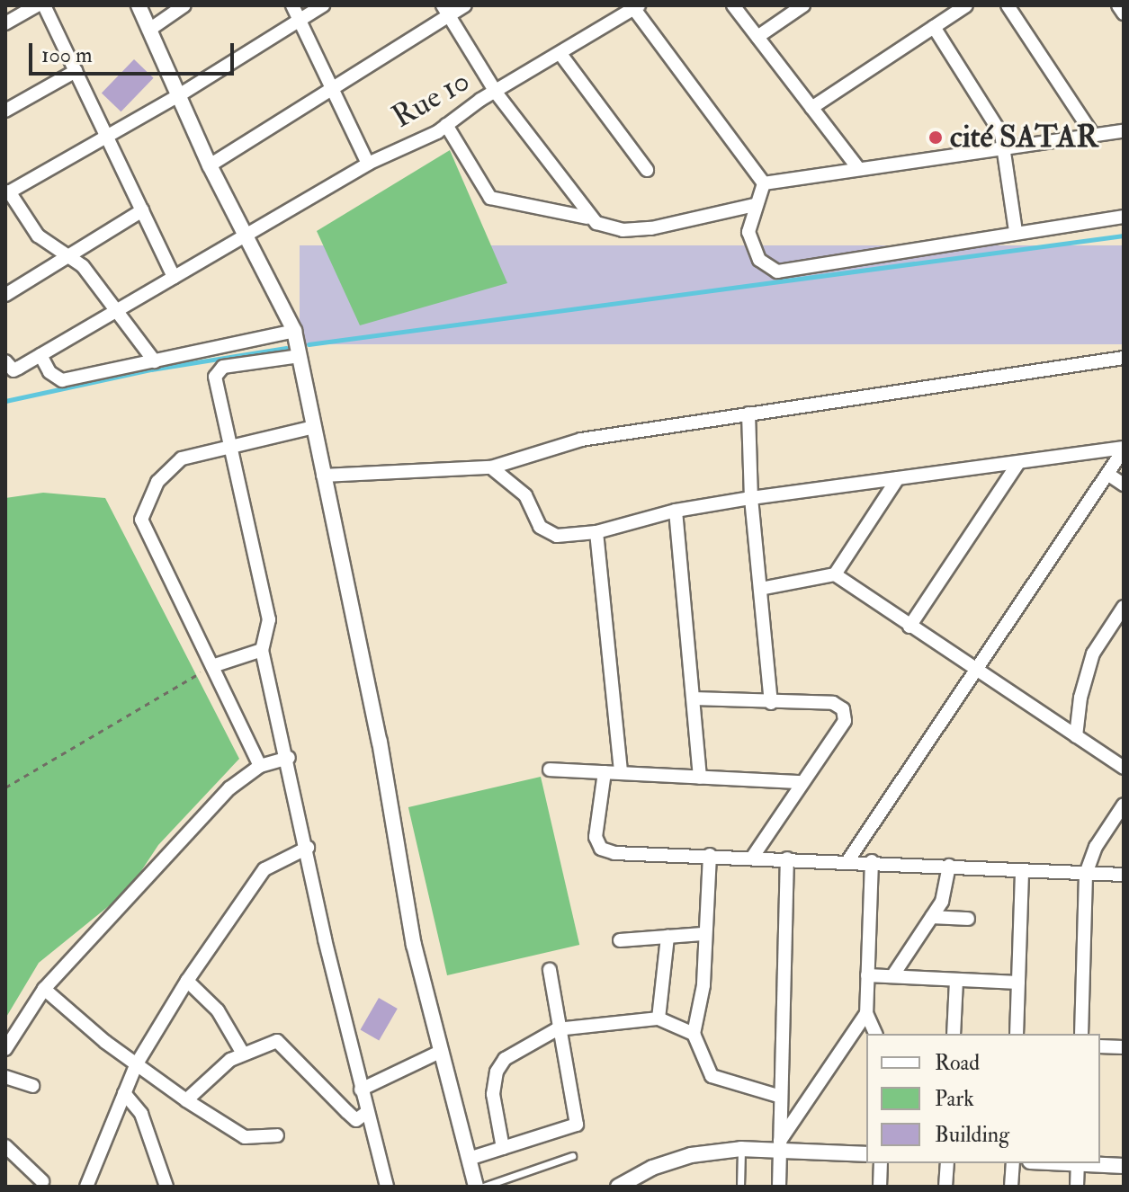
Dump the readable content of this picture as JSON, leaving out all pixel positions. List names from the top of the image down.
{
  "streets": {
    "street": ["Rue 10"]
  },
  "places": ["cité SATAR"],
  "legend": ["Road", "Park", "Building"],
  "scale_bar": "100 m"
}
